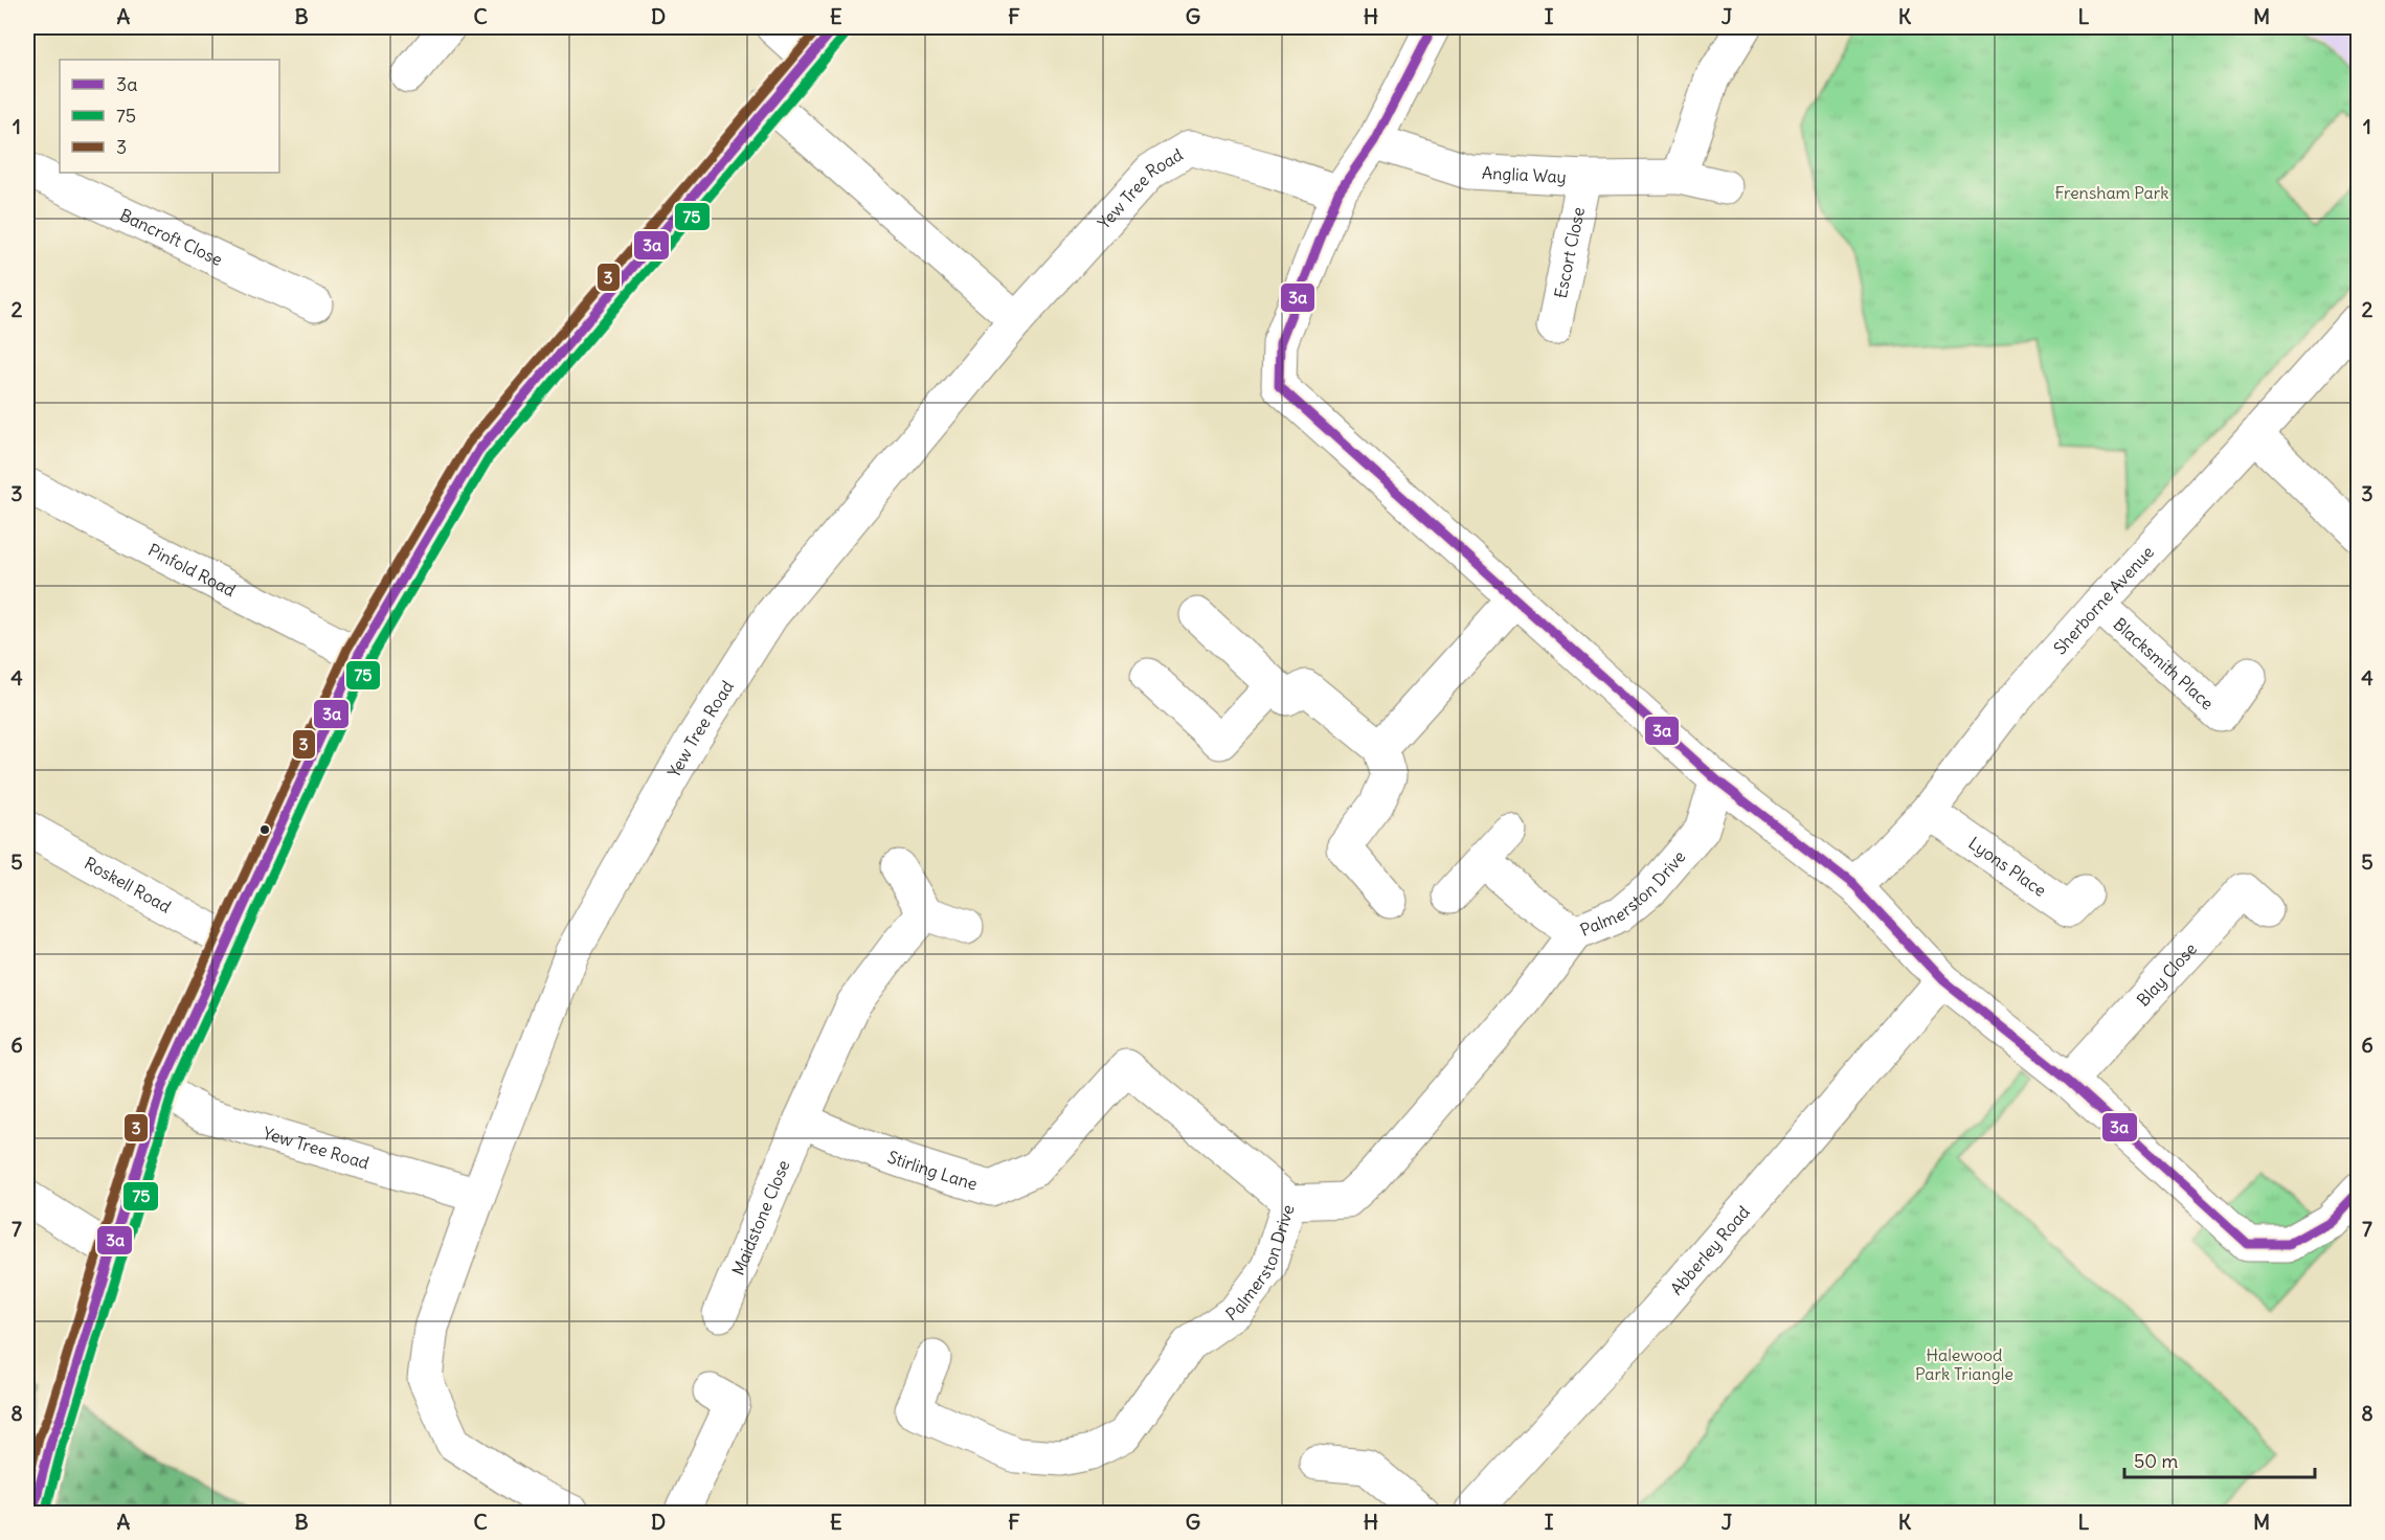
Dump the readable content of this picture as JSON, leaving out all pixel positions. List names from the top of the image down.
{
  "streets": {
    "street": [
      "Anglia Way",
      "Yew Tree Road",
      "Bancroft Close",
      "Escort Close",
      "Pinfold Road",
      "Sherborne Avenue",
      "Blacksmith Place",
      "Lyons Place",
      "Roskell Road",
      "Palmerston Drive",
      "Blay Close",
      "Stirling Lane",
      "Maidstone Close",
      "Abberley Road"
    ]
  },
  "crossings": [
    ["Anglia Way", "Escort Close"],
    ["Sherborne Avenue", "Blacksmith Place"],
    ["Sherborne Avenue", "Lyons Place"],
    ["Palmerston Drive", "Stirling Lane"],
    ["Stirling Lane", "Maidstone Close"]
  ],
  "parks": ["Frensham Park", "Halewood Park Triangle"],
  "lines": ["transit line 3a", "transit line 3", "transit line 75"],
  "legend": ["3a", "75", "3"],
  "scale_bar": "50 m",
  "grid": {
    "columns": [
      "A",
      "B",
      "C",
      "D",
      "E",
      "F",
      "G",
      "H",
      "I",
      "J",
      "K",
      "L",
      "M"
    ],
    "rows": [
      "1",
      "2",
      "3",
      "4",
      "5",
      "6",
      "7",
      "8"
    ]
  }
}
